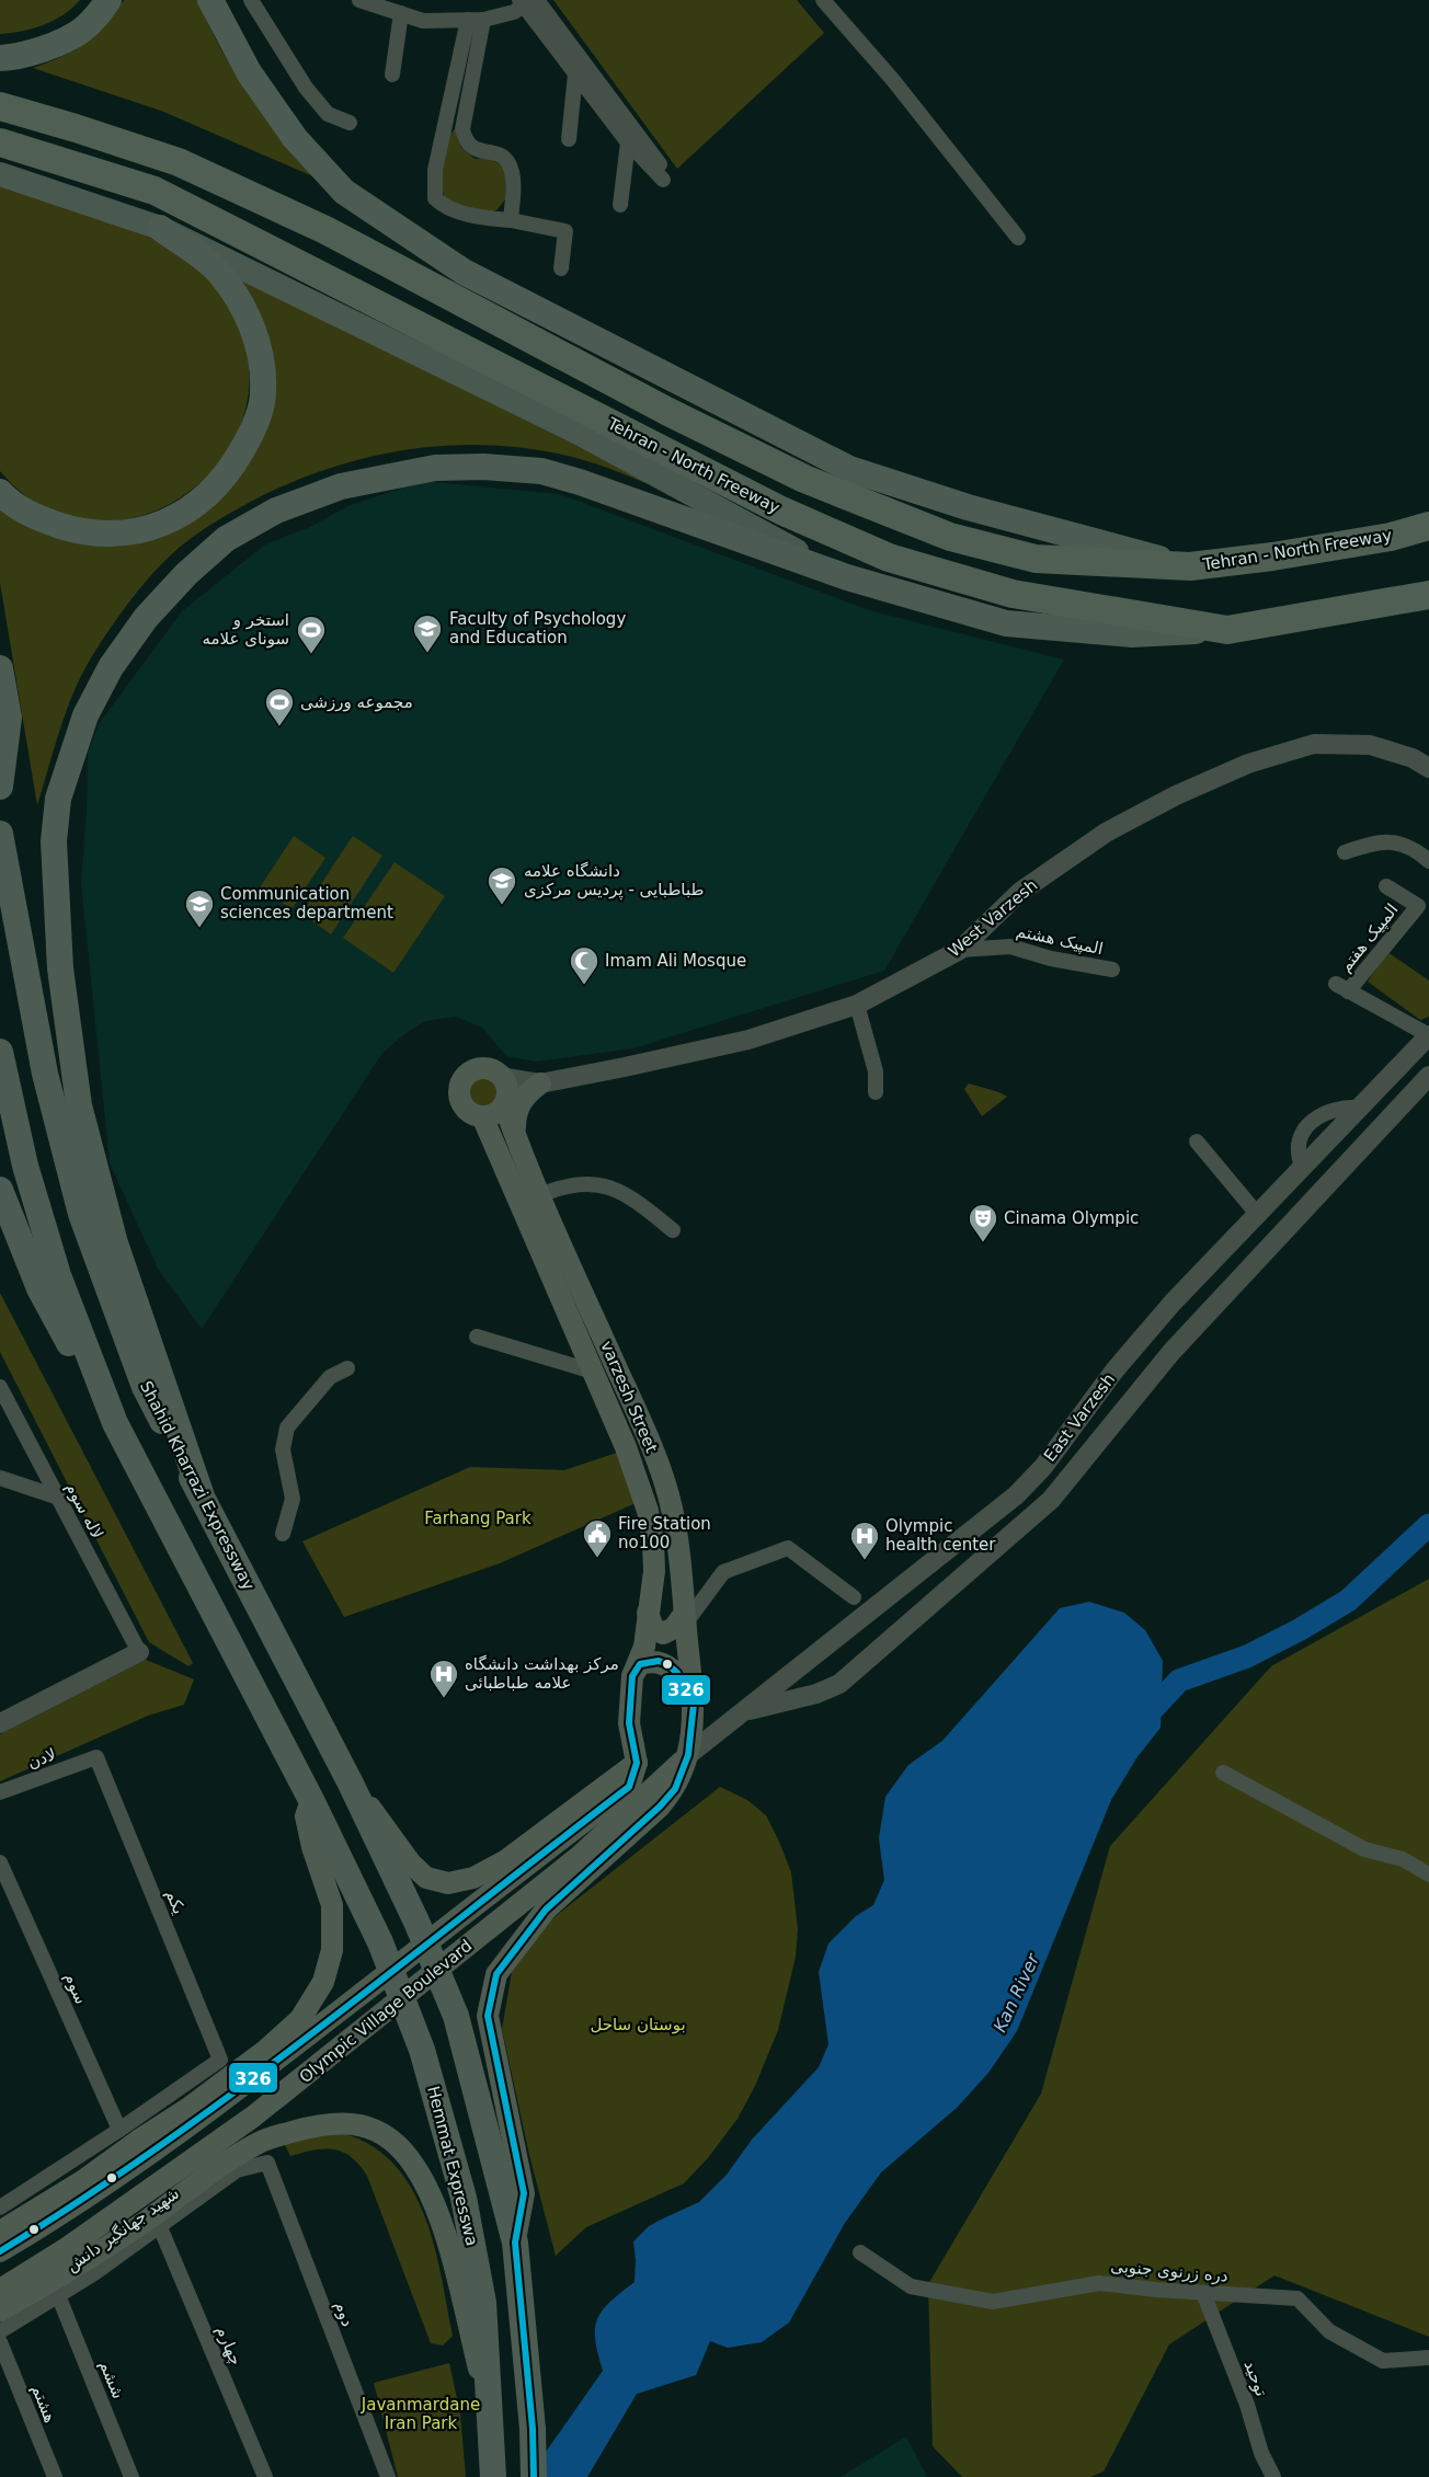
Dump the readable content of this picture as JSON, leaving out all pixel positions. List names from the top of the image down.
{
  "streets": {
    "highway": ["Tehran - North Freeway", "Shahid Kharrazi Expressway", "Hemmat Expresswa"],
    "main road": ["varzesh Street", "Olympic Village Boulevard"],
    "street": [
      "West Varzesh",
      "المپیک هفتم",
      "المپیک هشتم",
      "East Varzesh",
      "لاله سوم",
      "لادن",
      "یکم",
      "سوم",
      "شهید جهانگیر دانش",
      "دره زرنوی جنوبی",
      "دوم",
      "چهارم",
      "توحید",
      "ششم",
      "هشتم"
    ]
  },
  "crossings": [
    ["West Varzesh", "المپیک هشتم"],
    ["West Varzesh", "varzesh Street"],
    ["المپیک هفتم", "East Varzesh"],
    ["varzesh Street", "East Varzesh"],
    ["varzesh Street", "Shahid Kharrazi Expressway"],
    ["varzesh Street", "Olympic Village Boulevard"],
    ["East Varzesh", "Olympic Village Boulevard"],
    ["لادن", "یکم"],
    ["یکم", "سوم"],
    ["شهید جهانگیر دانش", "دوم"],
    ["شهید جهانگیر دانش", "چهارم"],
    ["شهید جهانگیر دانش", "ششم"],
    ["دره زرنوی جنوبی", "توحید"]
  ],
  "water": ["Kan River"],
  "parks": ["Farhang Park", "بوستان ساحل", "Javanmardane Iran Park"],
  "places": {
    "school or university": ["Faculty of Psychology and Education", "دانشگاه علامه طباطبایی - پردیس مرکزی", "Communication sciences department"],
    "sports": ["استخر و سونای علامه", "مجموعه ورزشی"],
    "mosque": ["Imam Ali Mosque"],
    "theatre": ["Cinama Olympic"],
    "public building": ["Fire Station no100"],
    "hospital": ["Olympic health center", "مرکز بهداشت دانشگاه علامه طباطبائی"]
  },
  "lines": ["transit line 326"]
}
